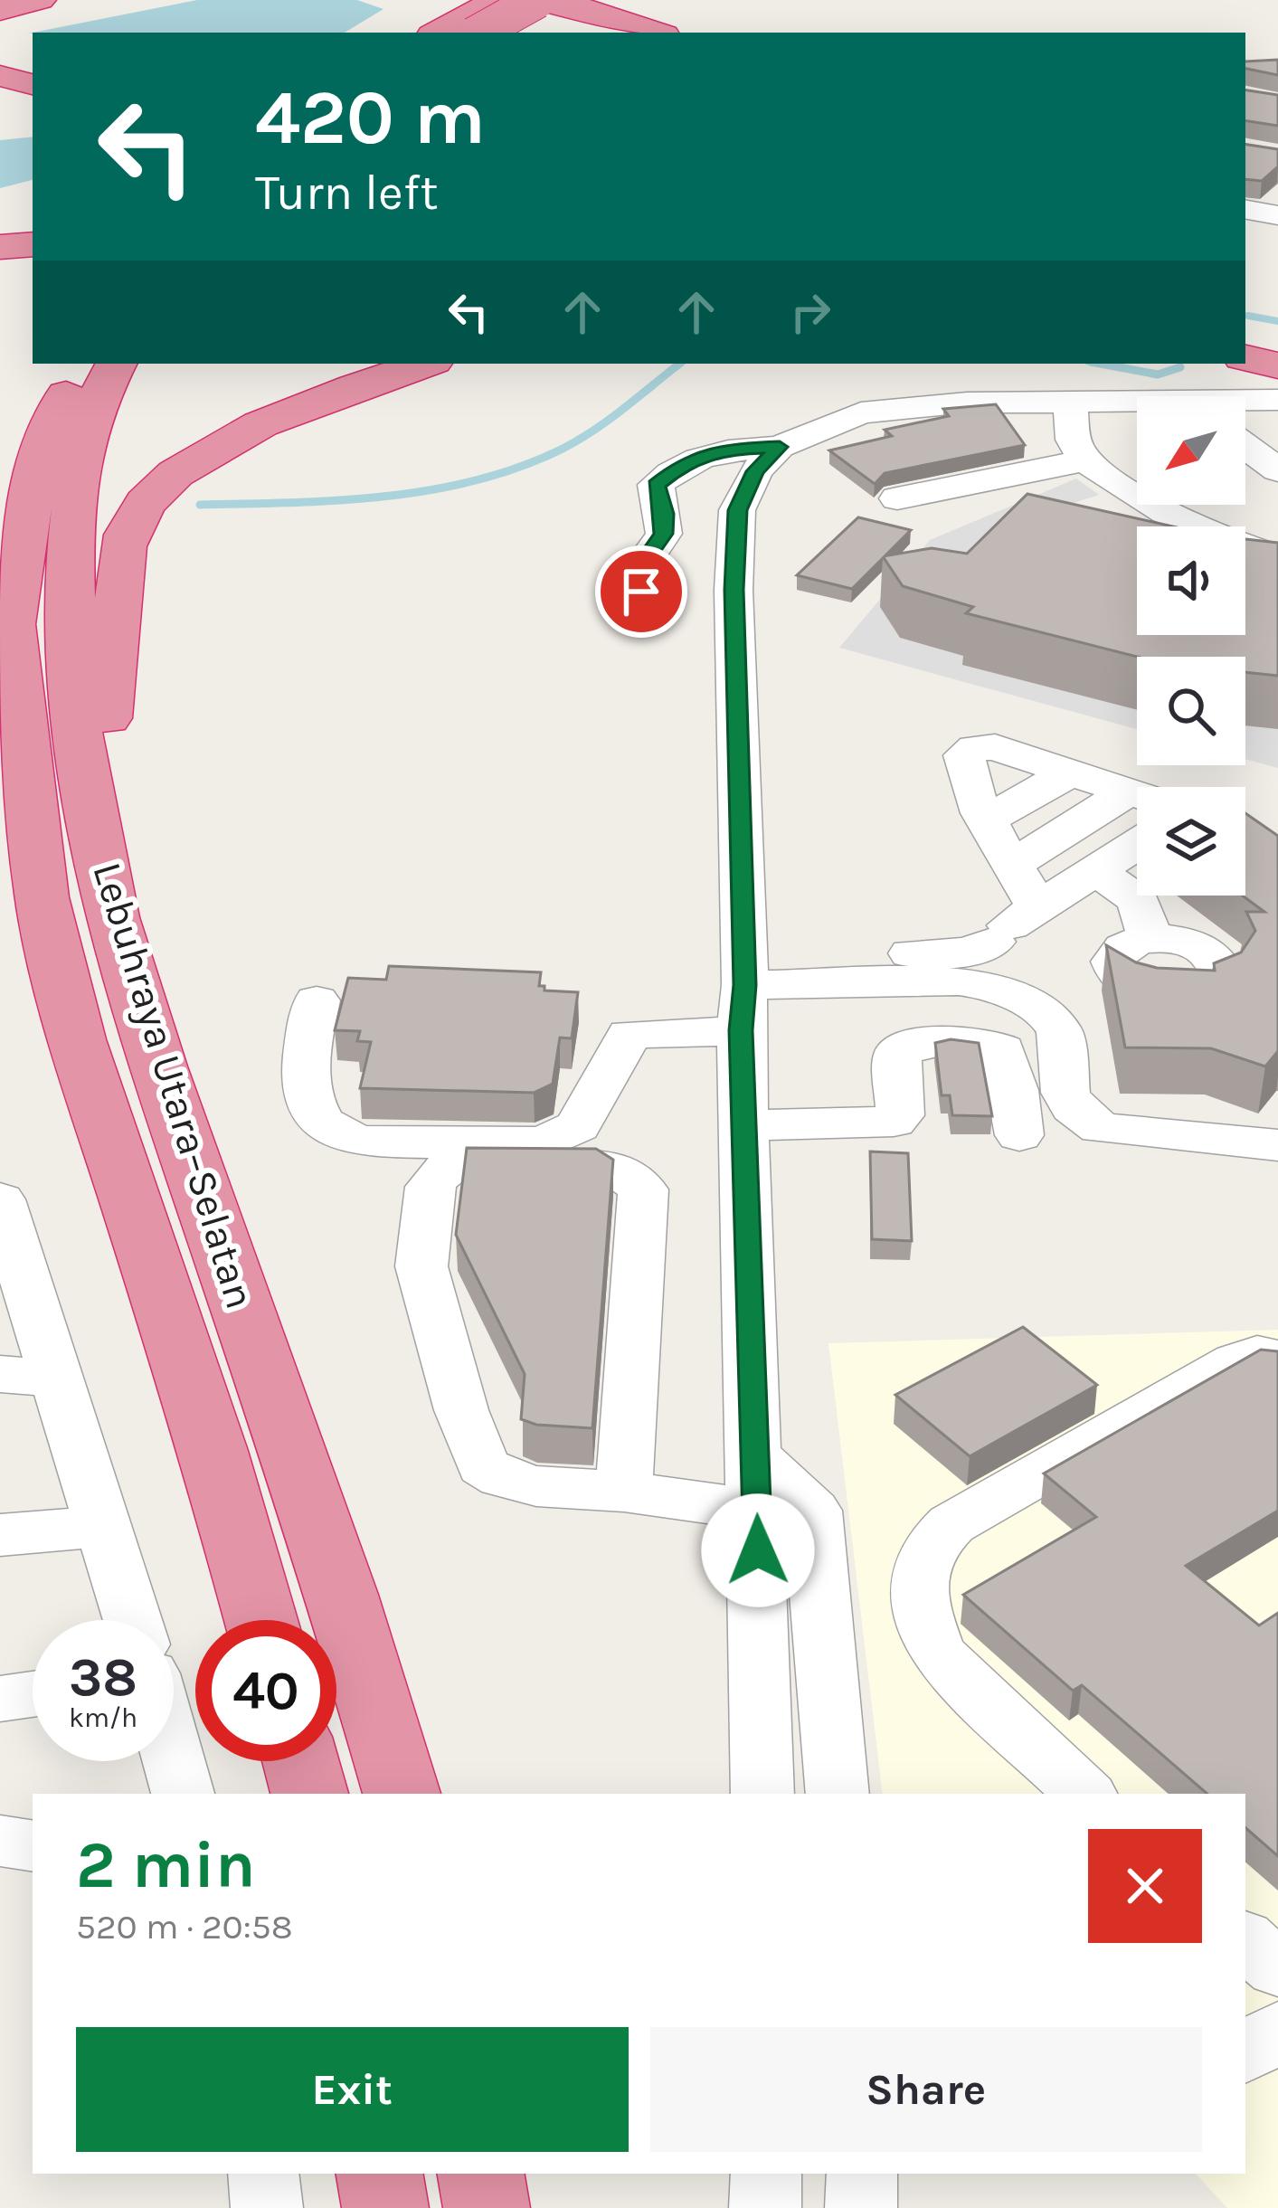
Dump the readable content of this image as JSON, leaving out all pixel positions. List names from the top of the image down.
{
  "streets": {
    "highway": ["Lebuhraya Utara–Selatan"]
  },
  "north": "bottom left",
  "page": {
    "turn": ["420 m", "Turn left"],
    "speed": "38 km/h",
    "limit": "40",
    "heading": ["2 min", "520 m · 20:58"],
    "buttons": ["Exit", "Share"]
  }
}
